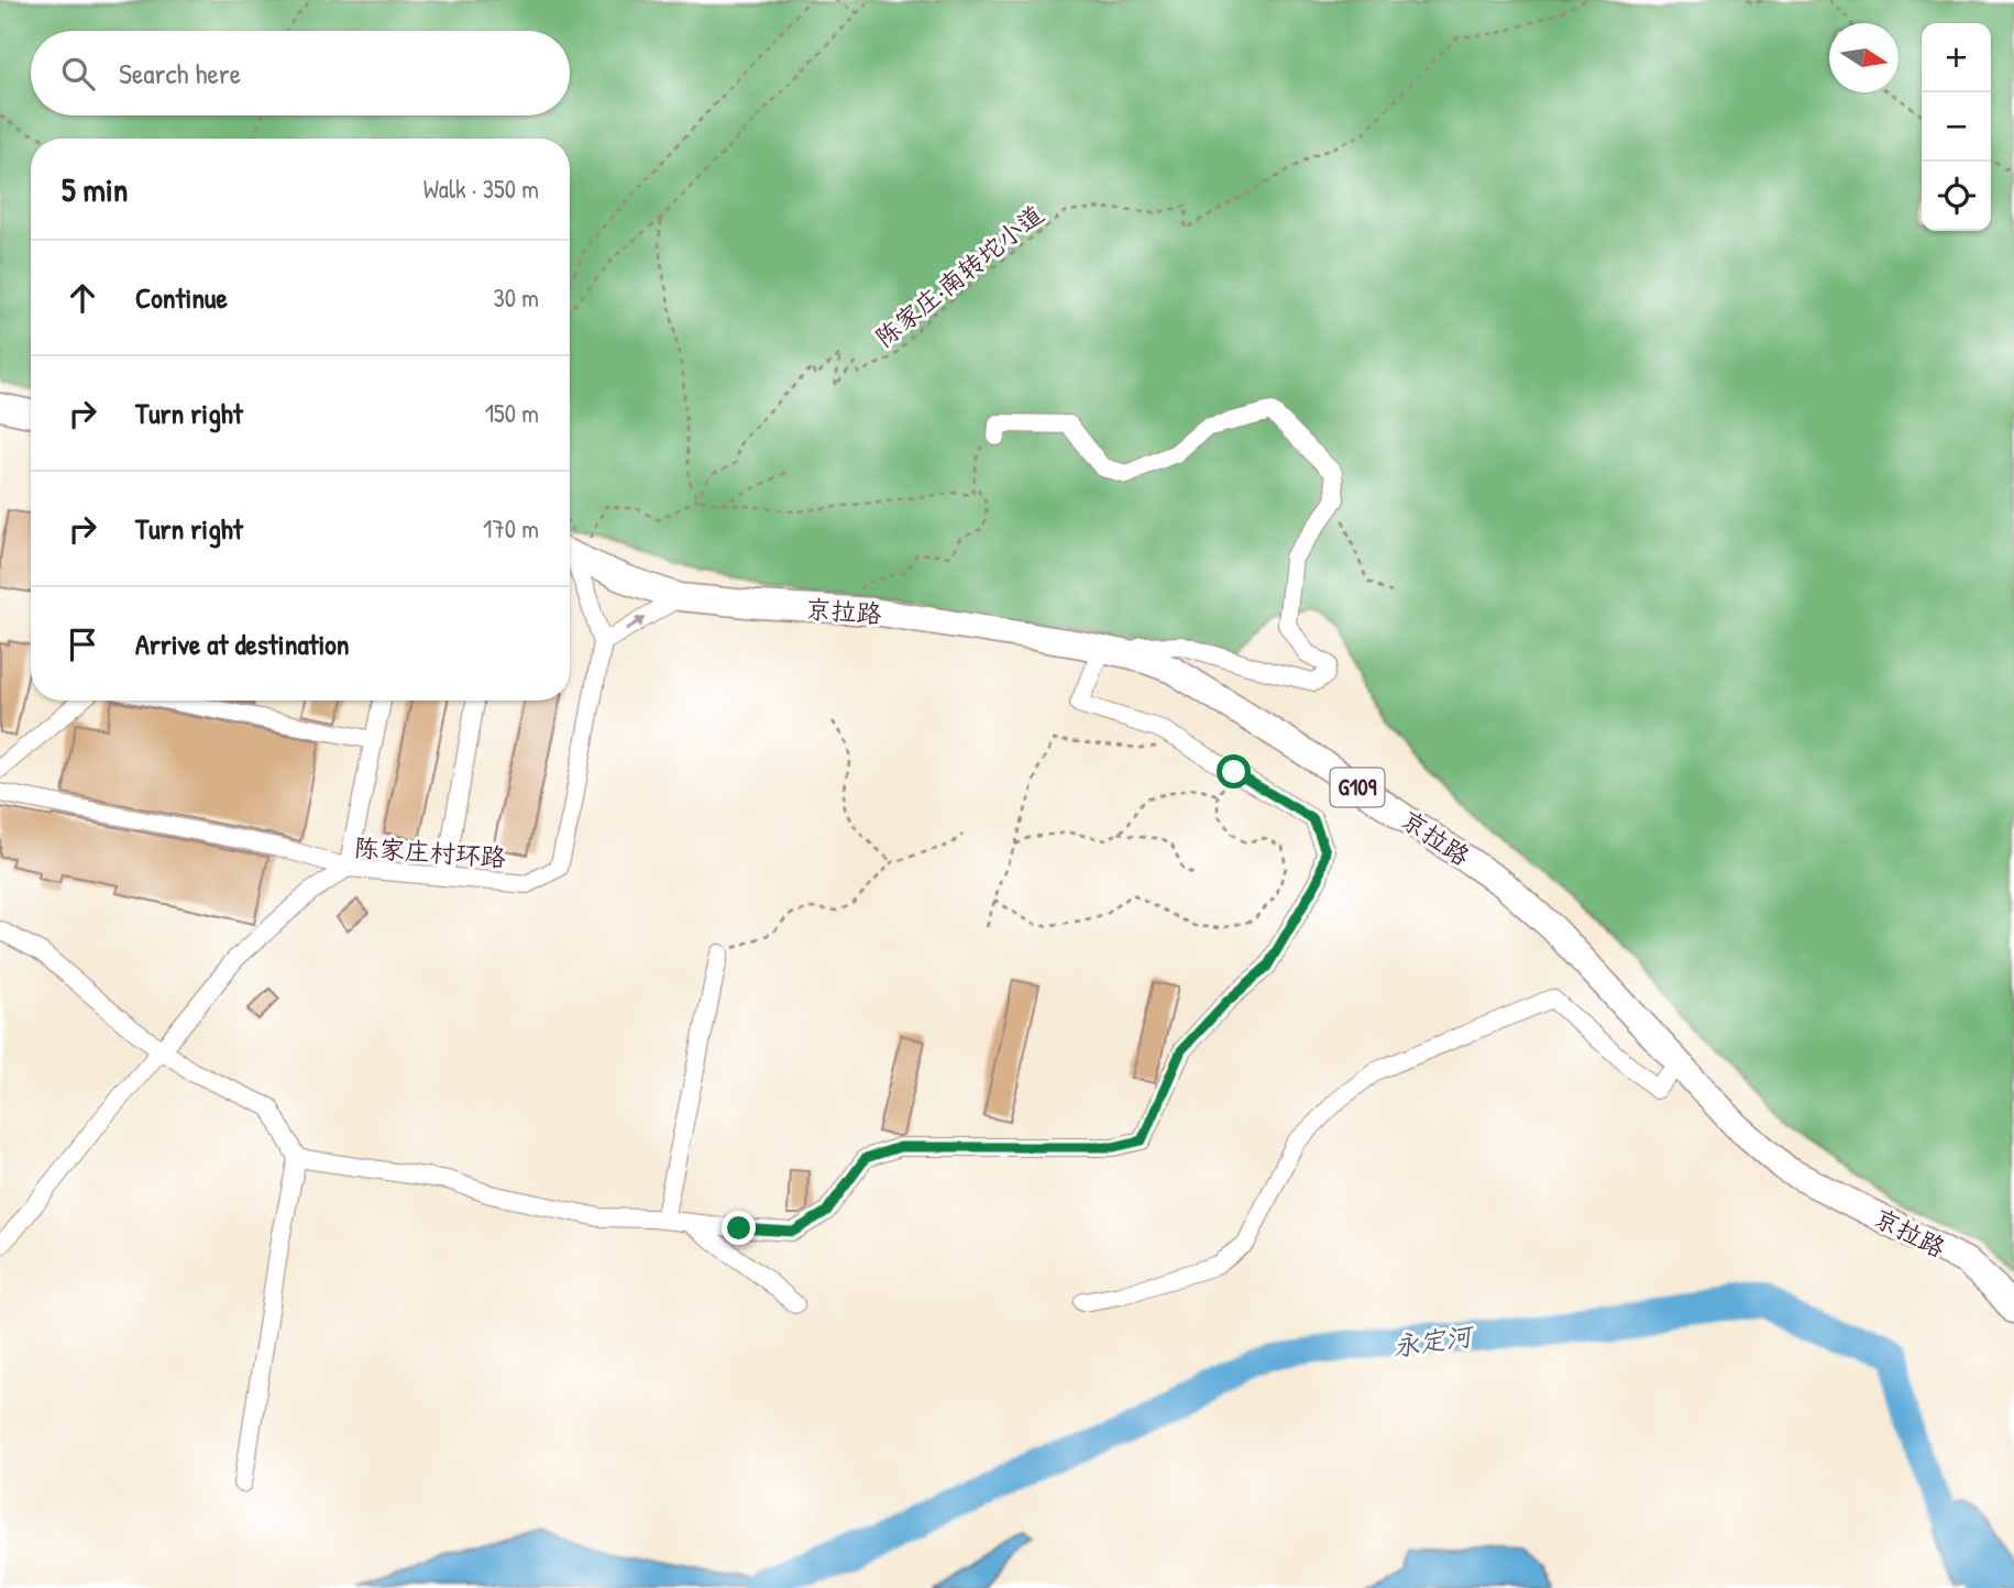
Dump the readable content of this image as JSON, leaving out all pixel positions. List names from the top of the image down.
{
  "streets": {
    "highway": ["京拉路", "G109"],
    "street": ["陈家庄村环路"],
    "path": ["陈家庄·南转坨小道"]
  },
  "crossings": [
    ["陈家庄·南转坨小道", "京拉路"]
  ],
  "water": ["永定河"],
  "north": "right",
  "page": {
    "map_buttons": ["+", "−"],
    "search": "Search here",
    "heading": ["5 min", "Walk · 350 m"],
    "list": [
      ["Continue", "30 m"],
      ["Turn right", "150 m"],
      ["Turn right", "170 m"],
      "Arrive at destination"
    ]
  }
}
